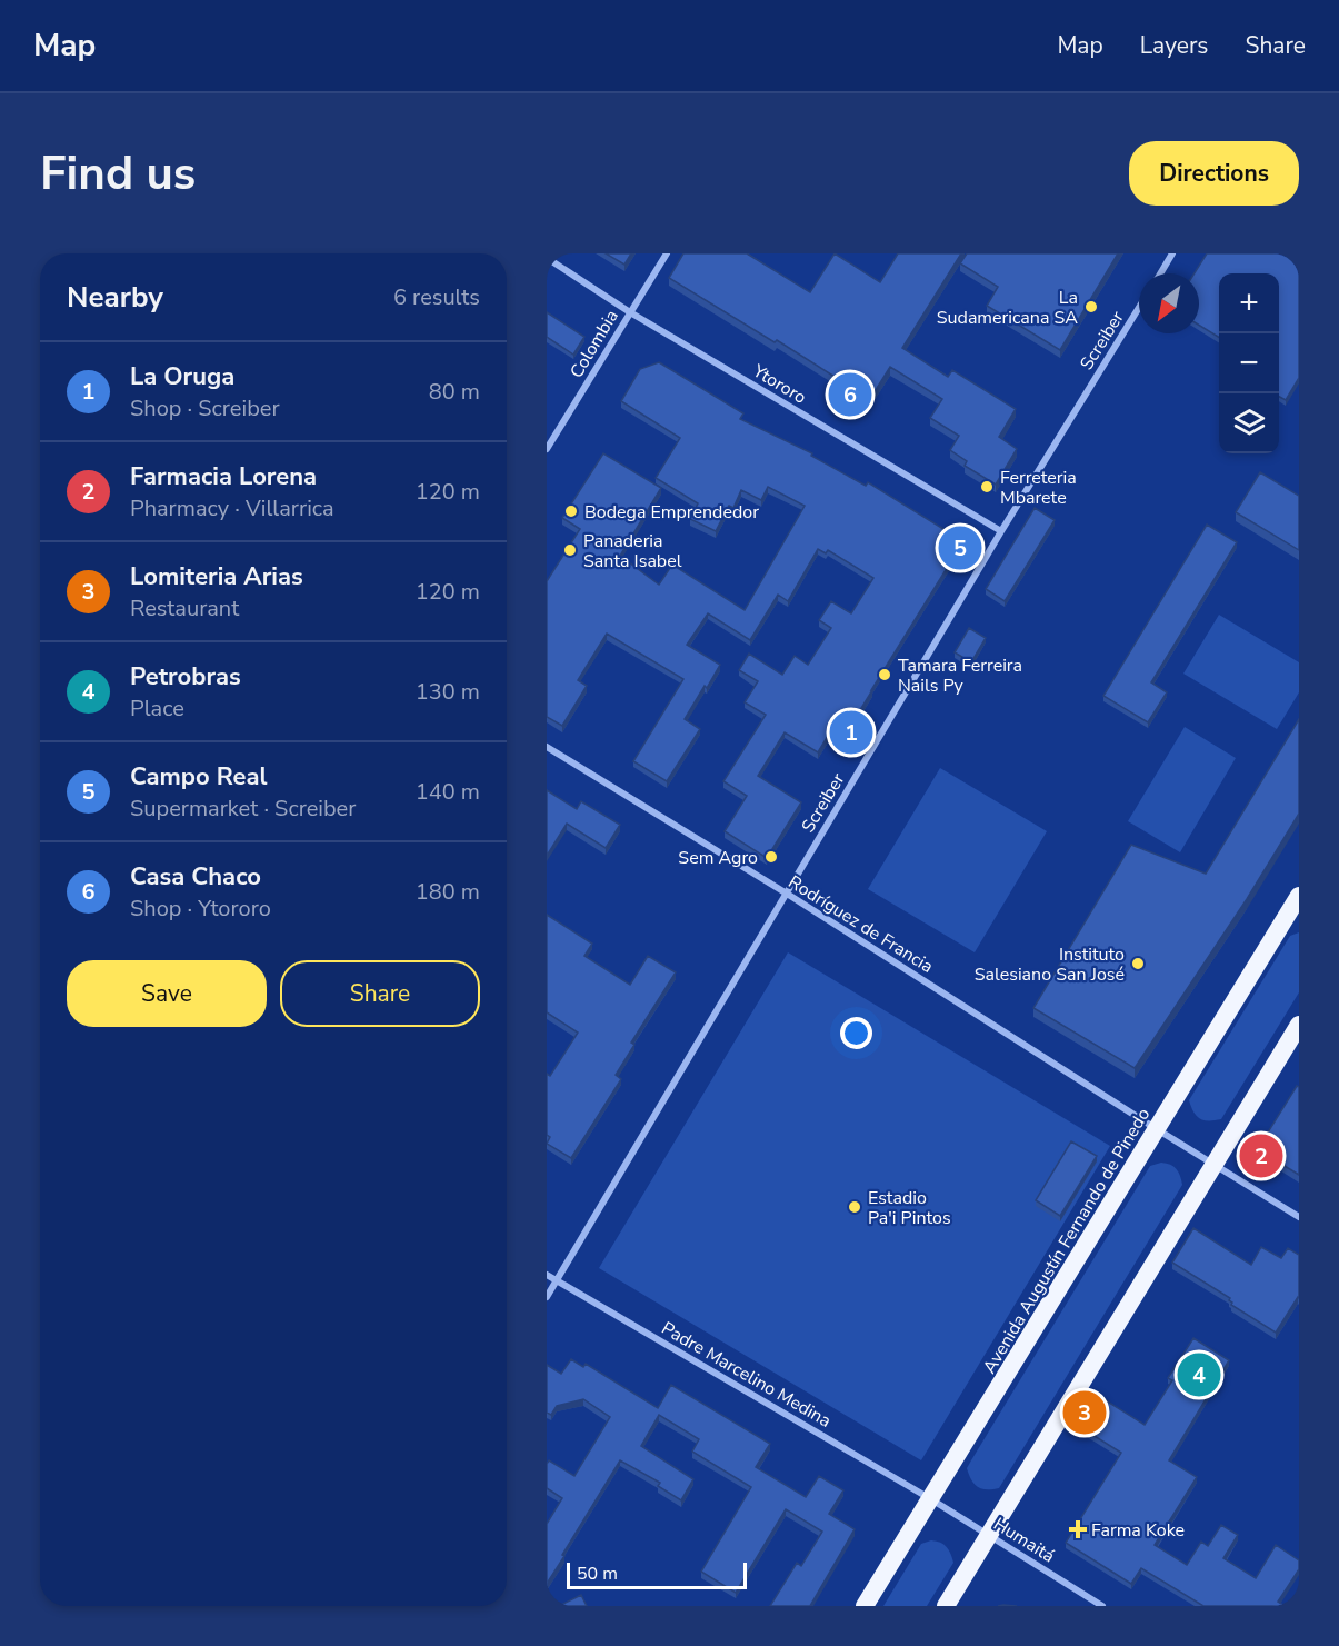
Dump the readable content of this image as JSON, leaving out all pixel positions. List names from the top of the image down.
{
  "streets": {
    "highway": ["Avenida Augustín Fernando de Pinedo"],
    "street": [
      "Screiber",
      "Colombia",
      "Ytororo",
      "Rodríguez de Francia",
      "Padre Marcelino Medina",
      "Humaitá"
    ]
  },
  "crossings": [
    ["Screiber", "Ytororo"],
    ["Screiber", "Rodríguez de Francia"],
    ["Screiber", "Padre Marcelino Medina"],
    ["Colombia", "Ytororo"],
    ["Rodríguez de Francia", "Avenida Augustín Fernando de Pinedo"],
    ["Avenida Augustín Fernando de Pinedo", "Padre Marcelino Medina"],
    ["Avenida Augustín Fernando de Pinedo", "Humaitá"],
    ["Padre Marcelino Medina", "Humaitá"]
  ],
  "places": {
    "other": [
      "La Sudamericana SA",
      "Ferreteria Mbarete",
      "Bodega Emprendedor",
      "Panaderia Santa Isabel",
      "Tamara Ferreira Nails Py",
      "Sem Agro",
      "Instituto Salesiano San José",
      "Estadio Pa'i Pintos"
    ],
    "health": ["Farma Koke"]
  },
  "scale_bar": "50 m",
  "north": "bottom left",
  "page": {
    "header": "Map",
    "nav": ["Map", "Layers", "Share"],
    "buttons": [
      "Directions",
      ["Save", "Share"]
    ],
    "title": "Find us",
    "heading": ["Nearby", "6 results"],
    "map_buttons": ["+", "−"],
    "list": [
      {
        "mark": "1",
        "name": "La Oruga",
        "note": "Shop · Screiber",
        "value": "80 m"
      },
      {
        "mark": "2",
        "name": "Farmacia Lorena",
        "note": "Pharmacy · Villarrica",
        "value": "120 m"
      },
      {
        "mark": "3",
        "name": "Lomiteria Arias",
        "note": "Restaurant",
        "value": "120 m"
      },
      {
        "mark": "4",
        "name": "Petrobras",
        "note": "Place",
        "value": "130 m"
      },
      {
        "mark": "5",
        "name": "Campo Real",
        "note": "Supermarket · Screiber",
        "value": "140 m"
      },
      {
        "mark": "6",
        "name": "Casa Chaco",
        "note": "Shop · Ytororo",
        "value": "180 m"
      }
    ],
    "pins": [
      "6",
      "5",
      "1",
      "2",
      "4",
      "3"
    ],
    "scale": "50 m"
  }
}
